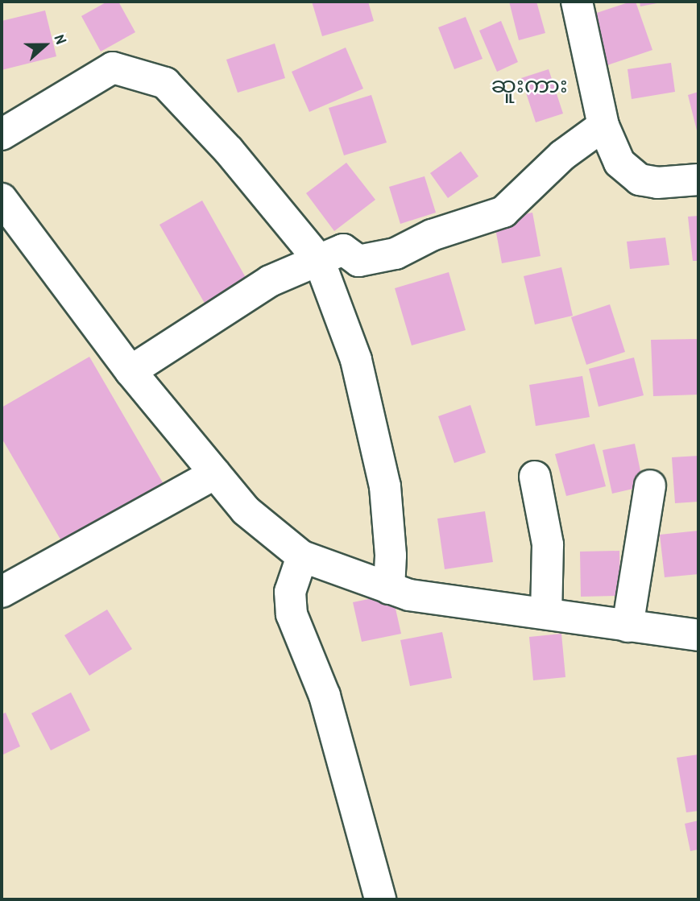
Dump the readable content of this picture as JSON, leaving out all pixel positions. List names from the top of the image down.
{
  "districts": ["ဆူးကား"],
  "north": "right"
}
